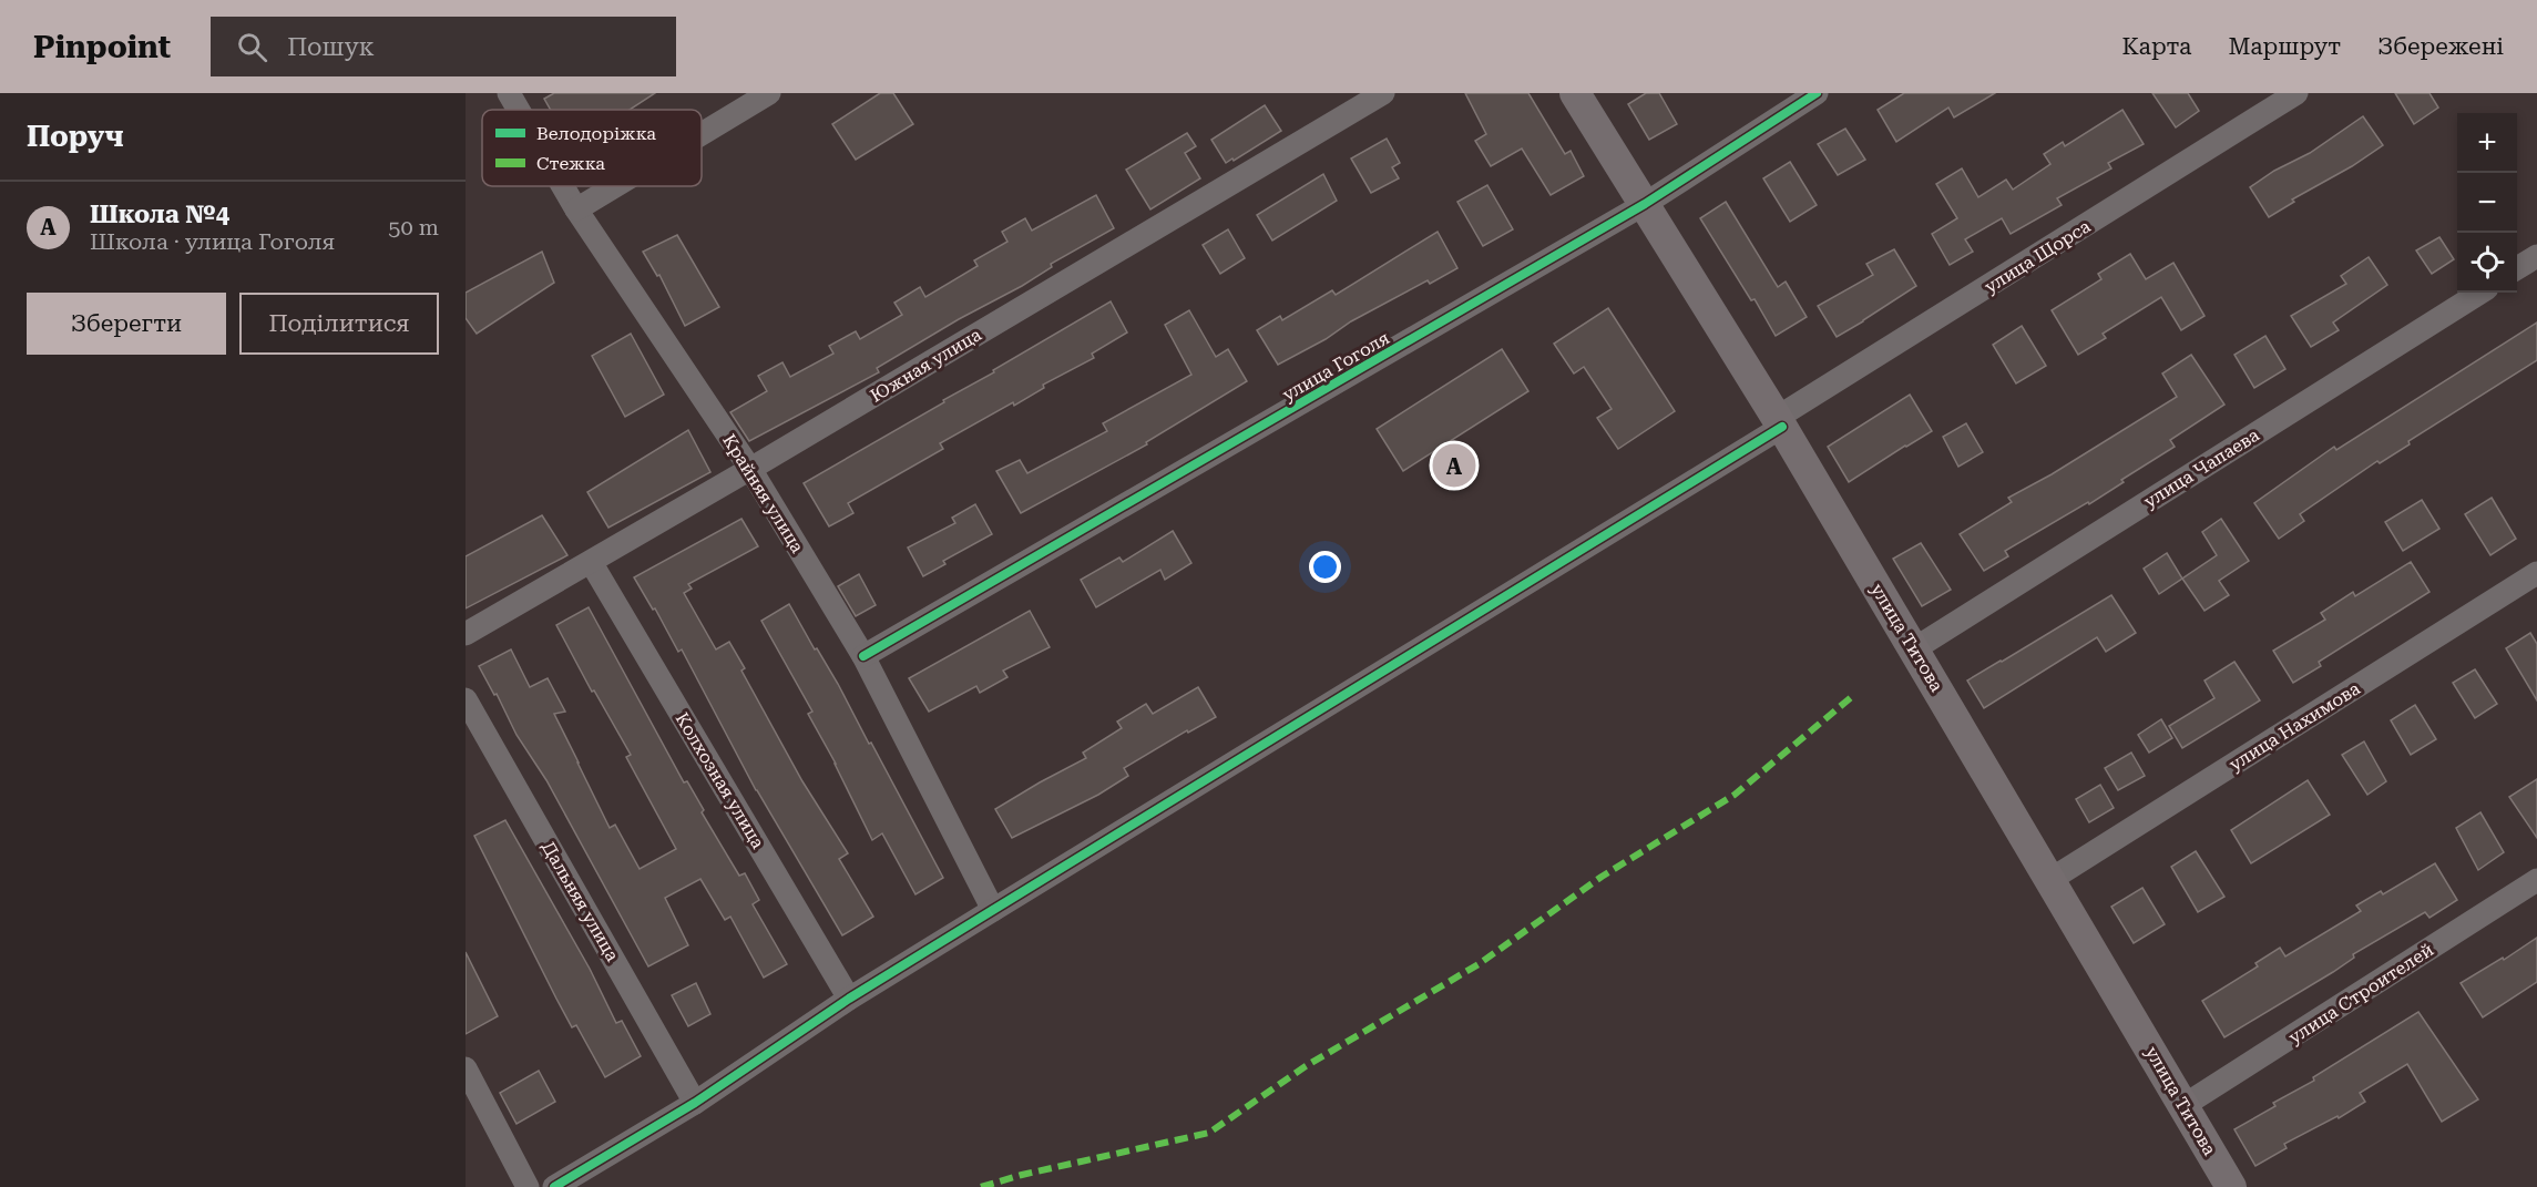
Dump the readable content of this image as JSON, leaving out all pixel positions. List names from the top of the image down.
{
  "streets": {
    "main road": ["улица Титова"],
    "street": [
      "улица Щорса",
      "Южная улица",
      "улица Гоголя",
      "улица Чапаева",
      "Крайняя улица",
      "улица Нахимова",
      "Колхозная улица",
      "Дальняя улица",
      "улица Строителей"
    ]
  },
  "crossings": [
    ["улица Щорса", "Крайняя улица"],
    ["улица Щорса", "улица Титова"],
    ["улица Щорса", "Колхозная улица"],
    ["улица Щорса", "Дальняя улица"],
    ["Южная улица", "Крайняя улица"],
    ["Южная улица", "Колхозная улица"],
    ["улица Гоголя", "Крайняя улица"],
    ["улица Гоголя", "улица Титова"],
    ["улица Чапаева", "улица Титова"],
    ["улица Титова", "улица Нахимова"],
    ["улица Титова", "улица Строителей"]
  ],
  "legend": ["Велодоріжка", "Стежка"],
  "page": {
    "header": "Pinpoint",
    "search": "Пошук",
    "nav": ["Карта", "Маршрут", "Збережені"],
    "heading": "Поруч",
    "map_buttons": ["+", "−"],
    "list": [
      {
        "mark": "A",
        "name": "Школа №4",
        "note": "Школа · улица Гоголя",
        "value": "50 m"
      }
    ],
    "buttons": ["Зберегти", "Поділитися"],
    "pins": "A"
  }
}
